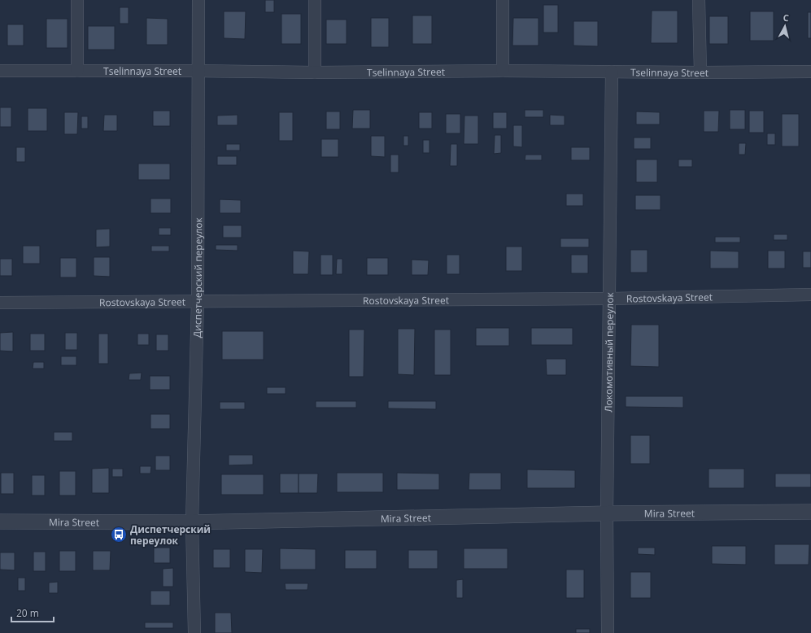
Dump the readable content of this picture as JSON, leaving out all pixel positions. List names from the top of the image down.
{
  "streets": {
    "street": [
      "Tselinnaya Street",
      "Диспетчерский переулок",
      "Rostovskaya Street",
      "Локомотивный переулок",
      "Mira Street"
    ]
  },
  "crossings": [
    ["Tselinnaya Street", "Диспетчерский переулок"],
    ["Tselinnaya Street", "Локомотивный переулок"],
    ["Диспетчерский переулок", "Rostovskaya Street"],
    ["Диспетчерский переулок", "Mira Street"],
    ["Rostovskaya Street", "Локомотивный переулок"],
    ["Локомотивный переулок", "Mira Street"]
  ],
  "places": {
    "bus stop": ["Диспетчерский переулок"]
  },
  "scale_bar": "20 m",
  "north": "top"
}
